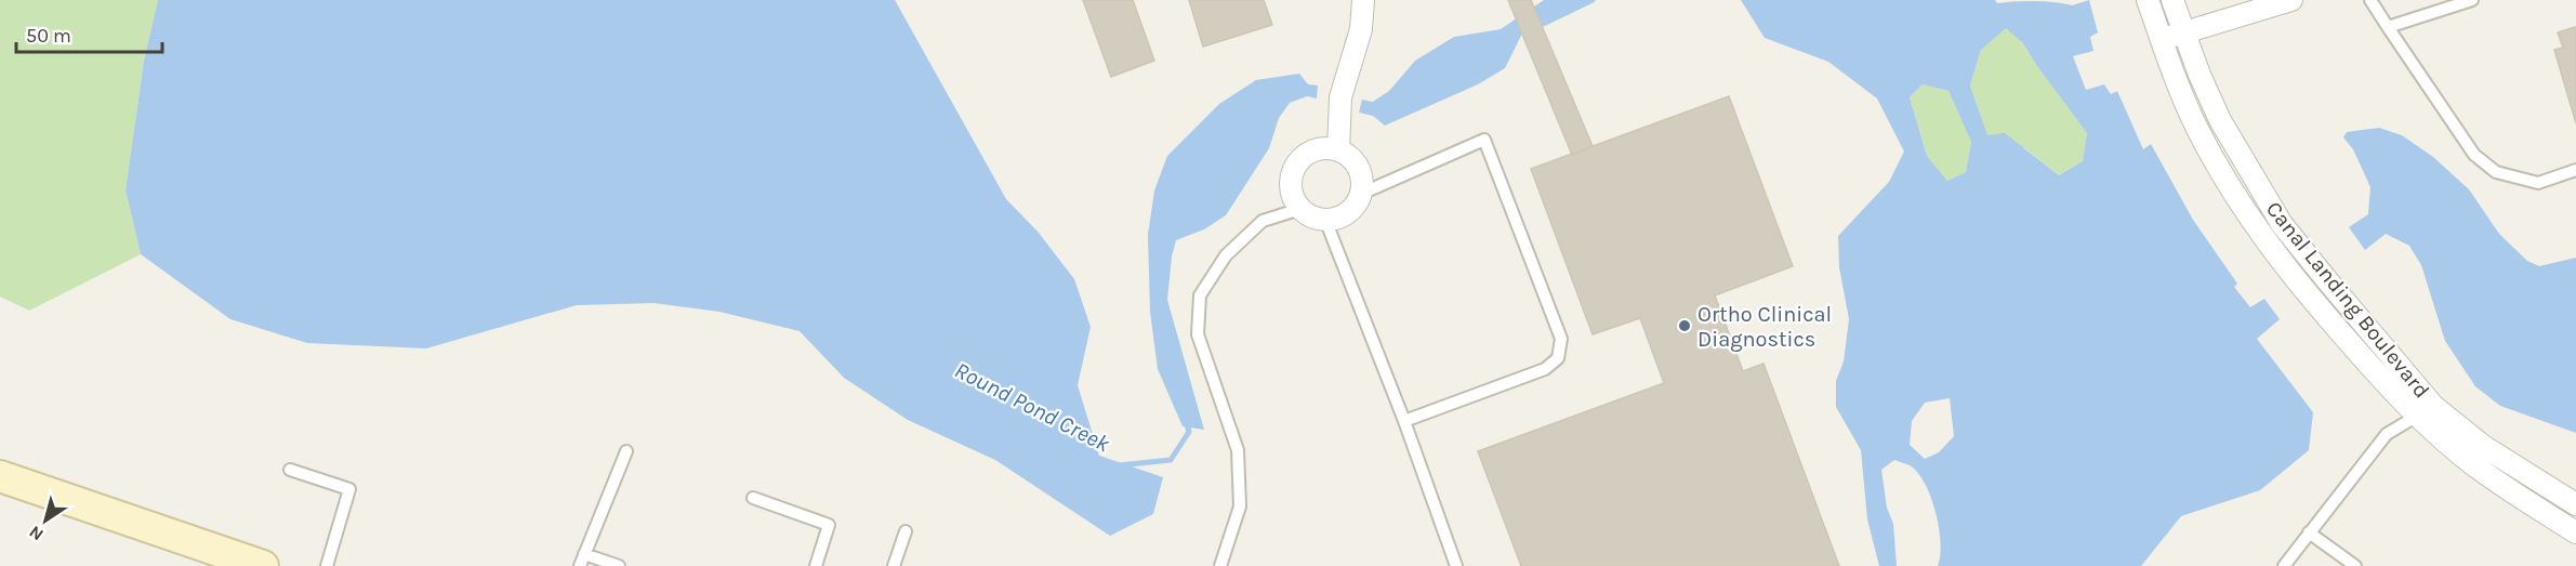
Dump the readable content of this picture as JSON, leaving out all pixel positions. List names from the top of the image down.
{
  "streets": {
    "street": ["Canal Landing Boulevard"]
  },
  "water": ["Round Pond Creek"],
  "places": ["Ortho Clinical Diagnostics"],
  "scale_bar": "50 m",
  "north": "bottom left"
}
